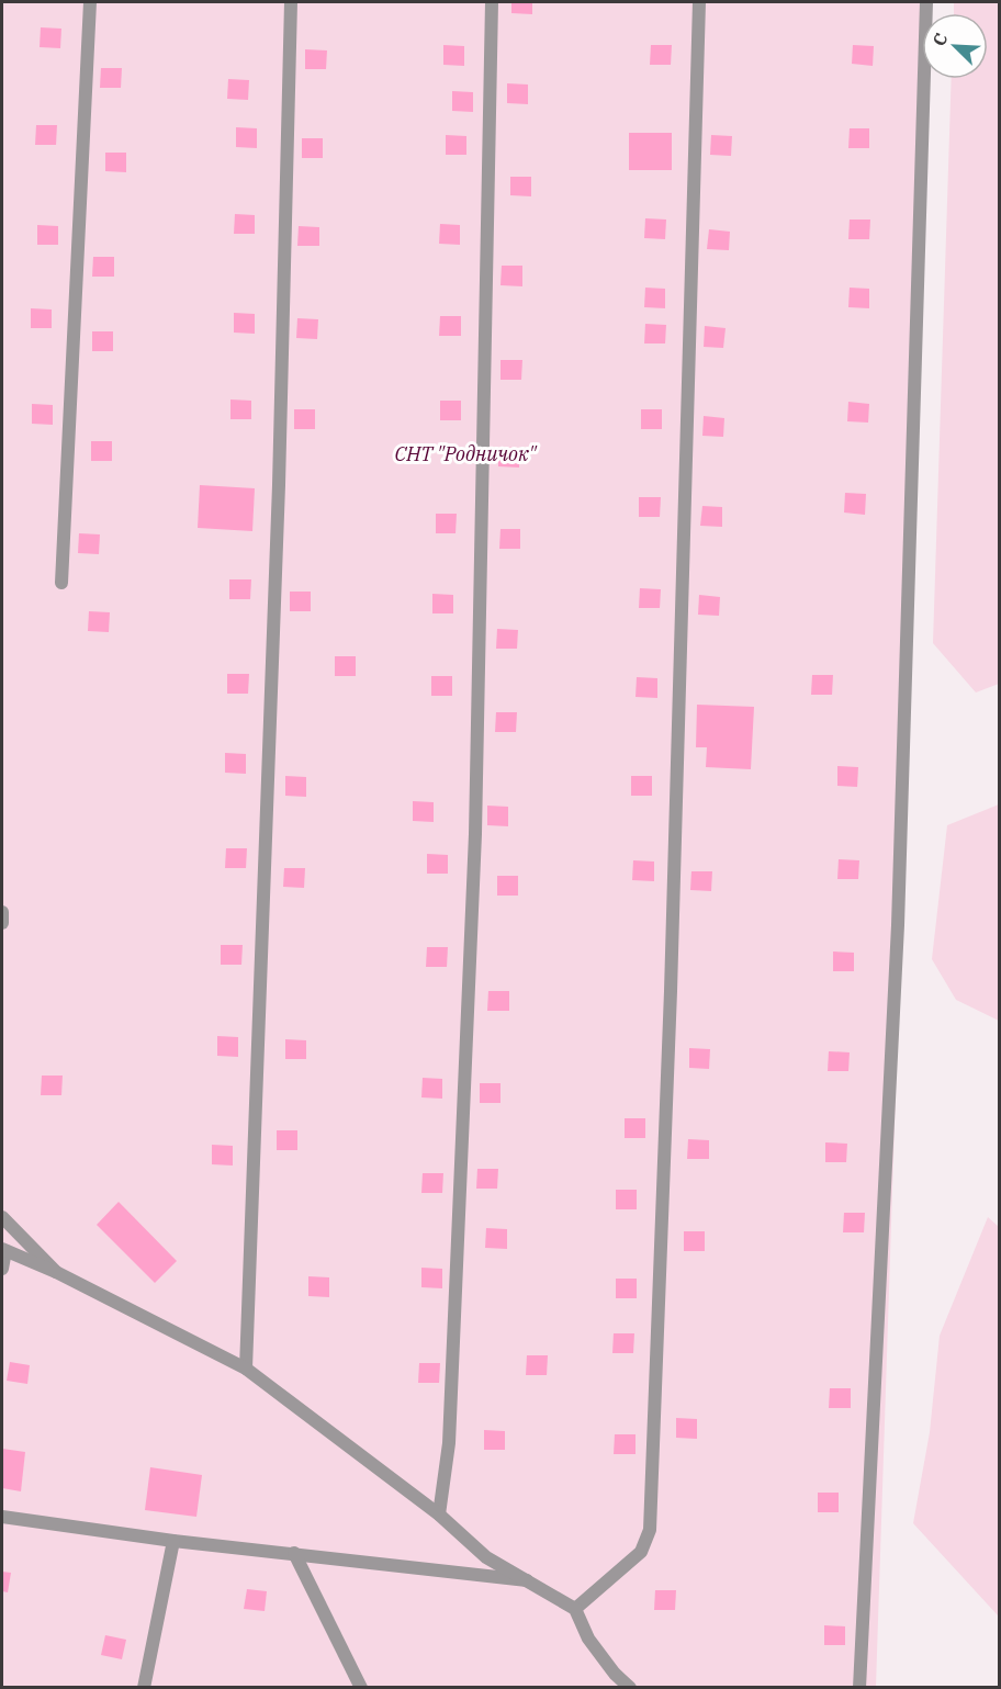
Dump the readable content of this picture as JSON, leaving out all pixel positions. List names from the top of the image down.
{
  "parks": ["СНТ \"Родничок\""],
  "north": "top left"
}
